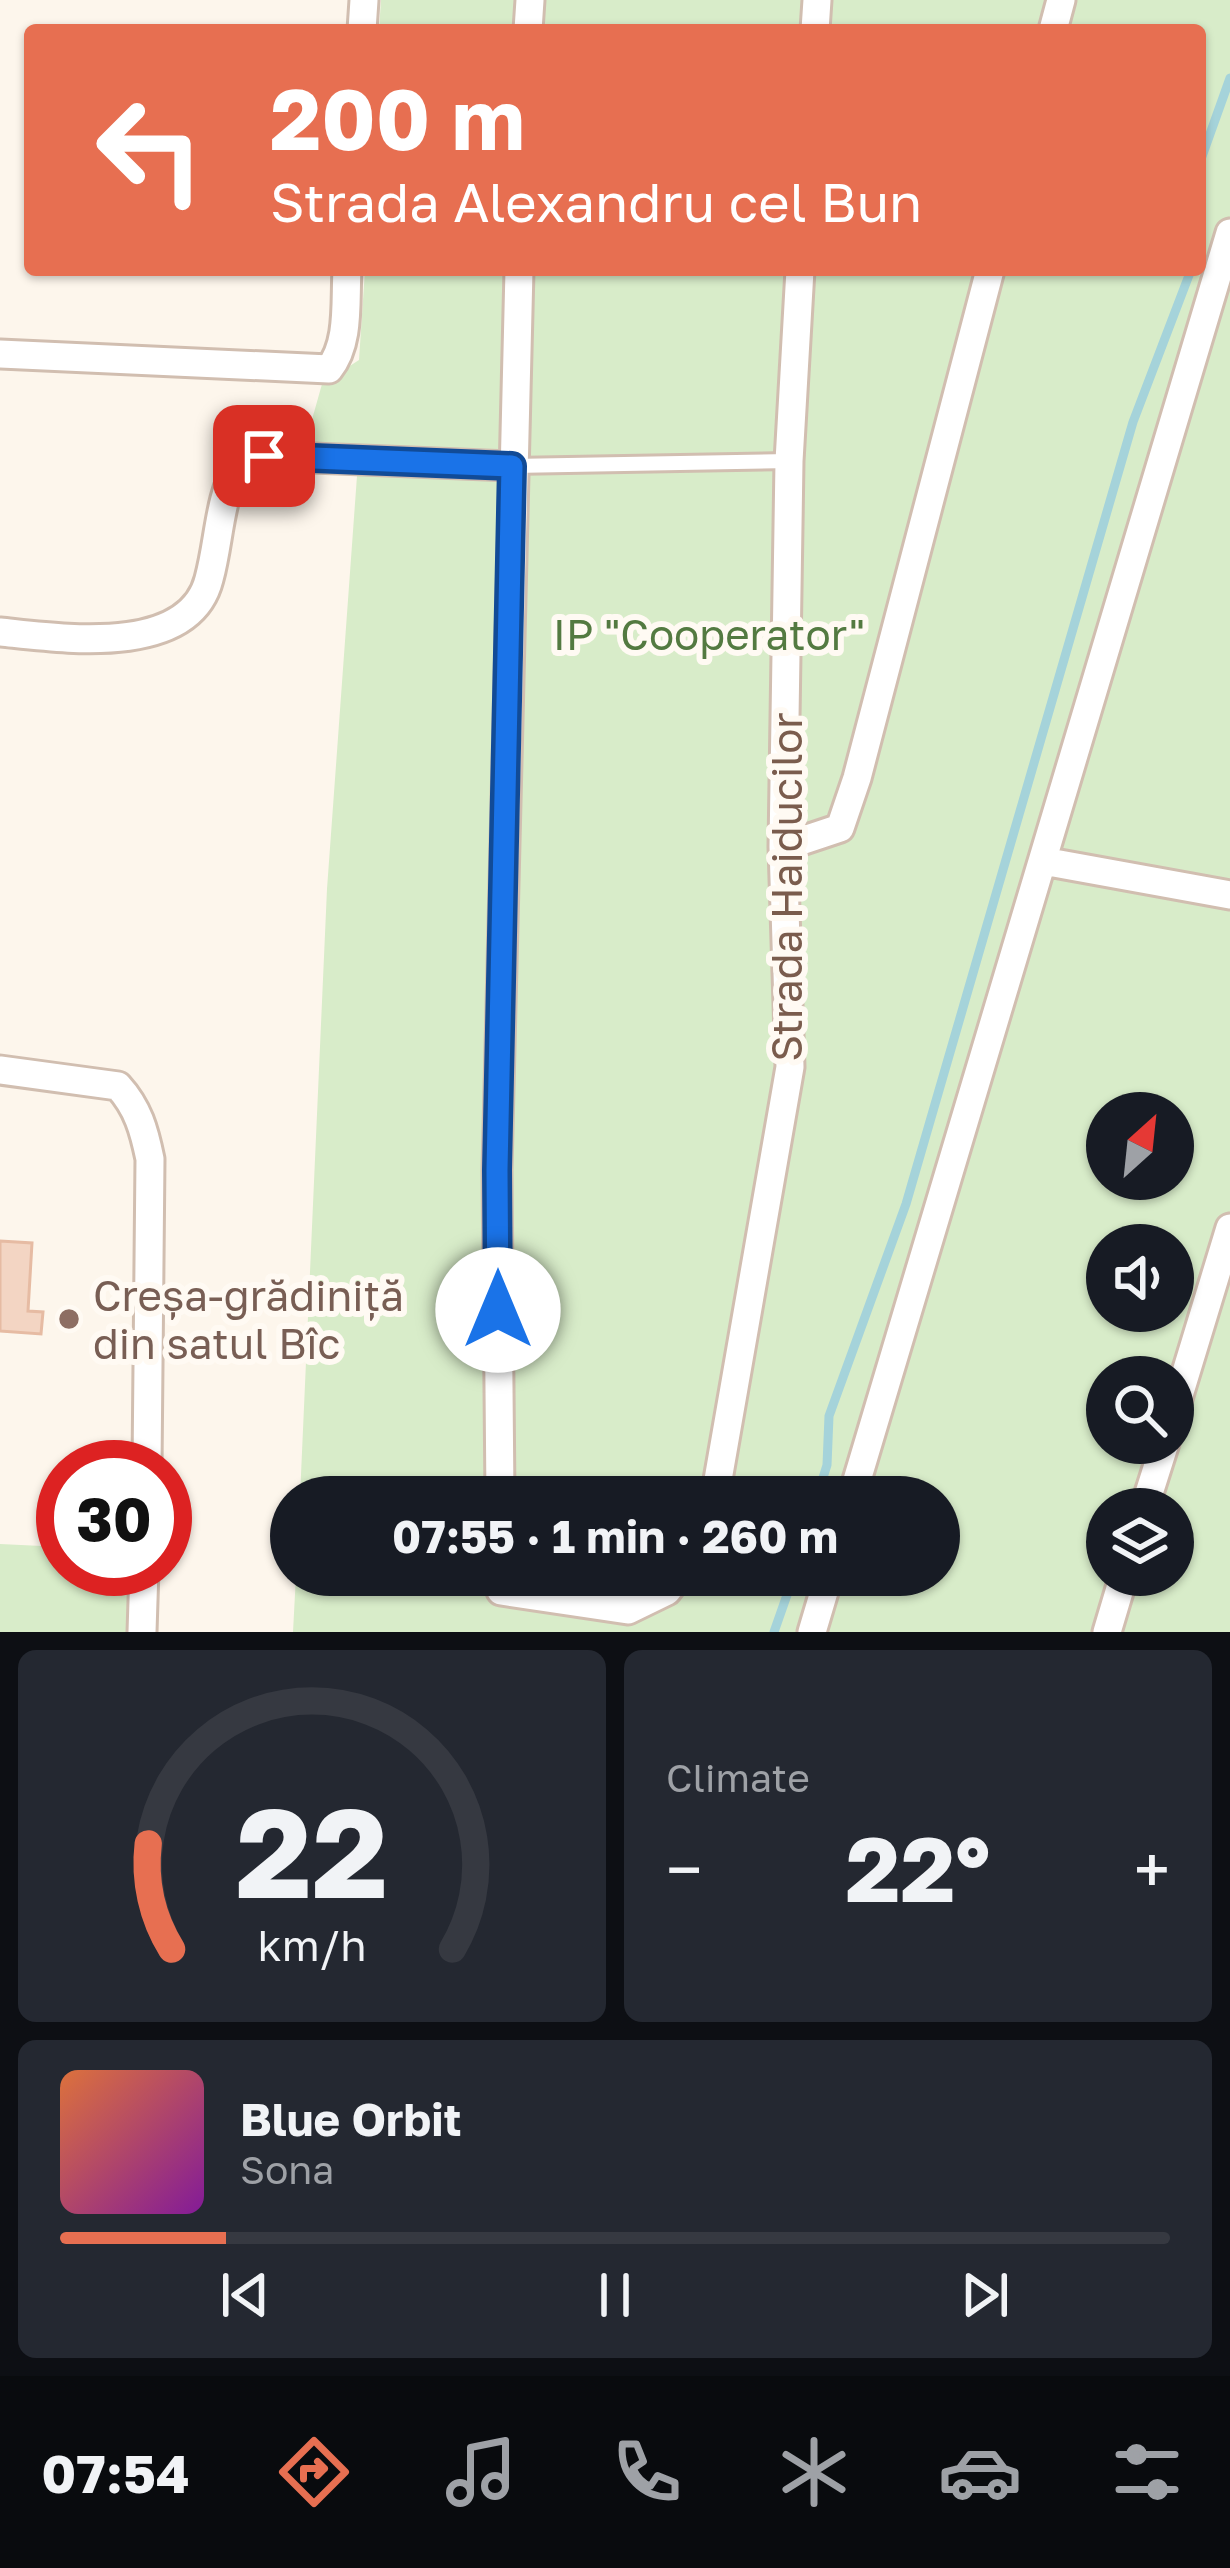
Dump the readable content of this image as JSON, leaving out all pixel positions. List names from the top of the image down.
{
  "streets": {
    "street": ["Strada Haiducilor"]
  },
  "parks": ["IP \"Cooperator\""],
  "places": ["Creșa-grădiniță din satul Bîc"],
  "north": "top right",
  "page": {
    "turn": ["200 m", "Strada Alexandru cel Bun"],
    "limit": "30",
    "trip": "07:55 · 1 min · 260 m",
    "tile": "Climate",
    "heat": ["−", "22°", "+"],
    "song": ["Blue Orbit", "Sona"],
    "tabs": "07:54",
    "gauge": ["22", "km/h"]
  }
}
